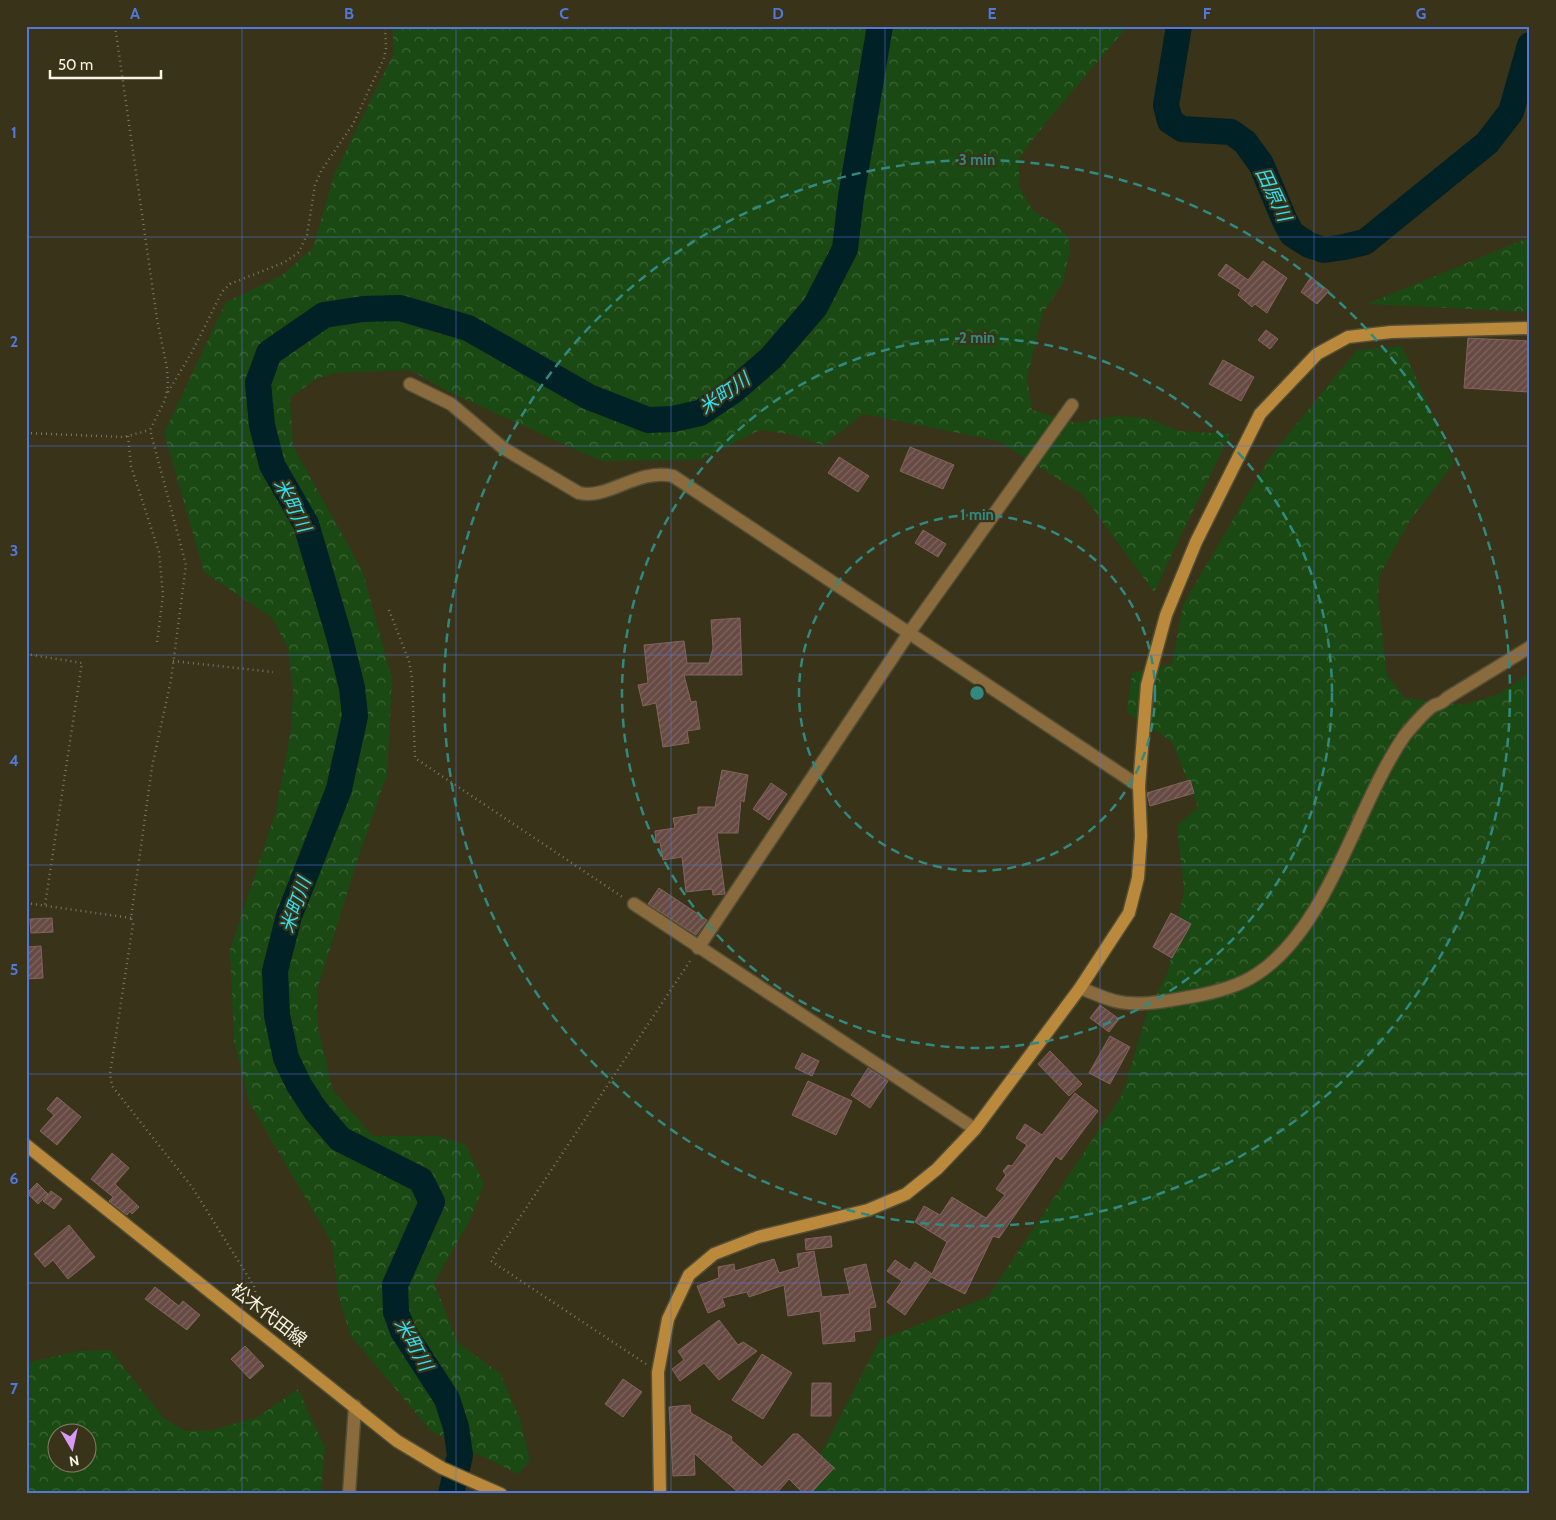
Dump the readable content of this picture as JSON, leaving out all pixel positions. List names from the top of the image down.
{
  "streets": {
    "street": ["松木代田線"]
  },
  "water": ["田原川", "米町川"],
  "scale_bar": "50 m",
  "north": "bottom",
  "grid": {
    "columns": [
      "A",
      "B",
      "C",
      "D",
      "E",
      "F",
      "G"
    ],
    "rows": [
      "1",
      "2",
      "3",
      "4",
      "5",
      "6",
      "7"
    ]
  },
  "rings": ["3 min", "2 min", "1 min"]
}
